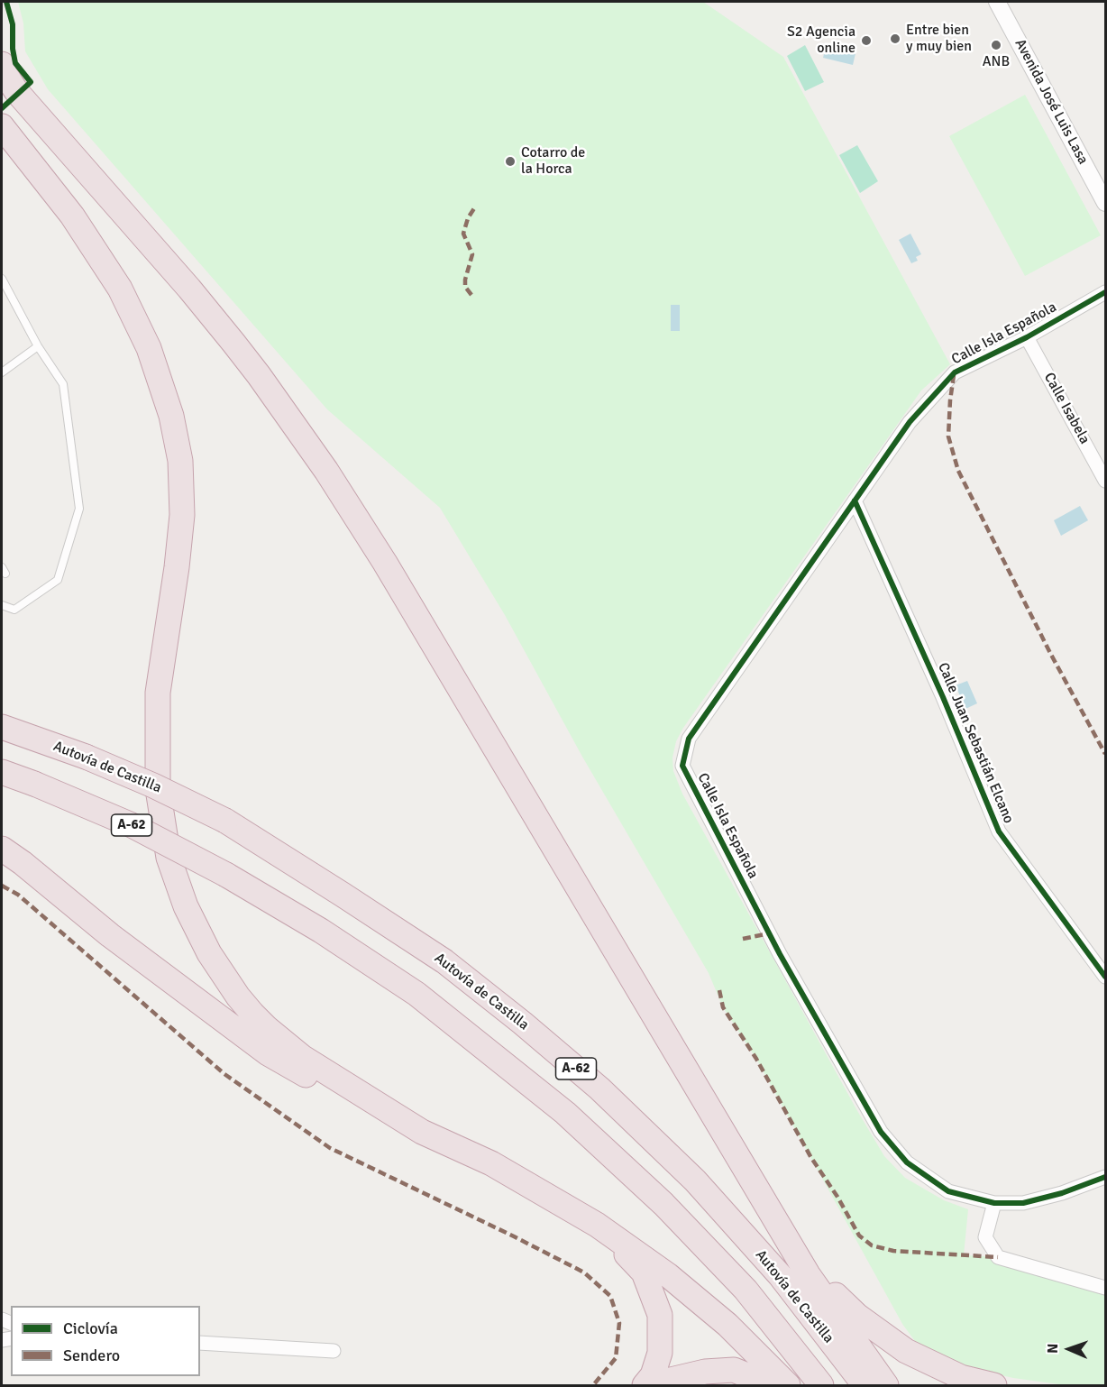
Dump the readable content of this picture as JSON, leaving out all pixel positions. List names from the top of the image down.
{
  "streets": {
    "highway": ["Autovía de Castilla", "A-62"],
    "street": [
      "Avenida José Luis Lasa",
      "Calle Isla Española",
      "Calle Isabela",
      "Calle Juan Sebastián Elcano"
    ]
  },
  "crossings": [
    ["Calle Isla Española", "Calle Isabela"],
    ["Calle Isla Española", "Calle Juan Sebastián Elcano"]
  ],
  "places": [
    "Entre bien y muy bien",
    "S2 Agencia online",
    "ANB",
    "Cotarro de la Horca"
  ],
  "legend": ["Ciclovía", "Sendero"],
  "north": "left"
}
